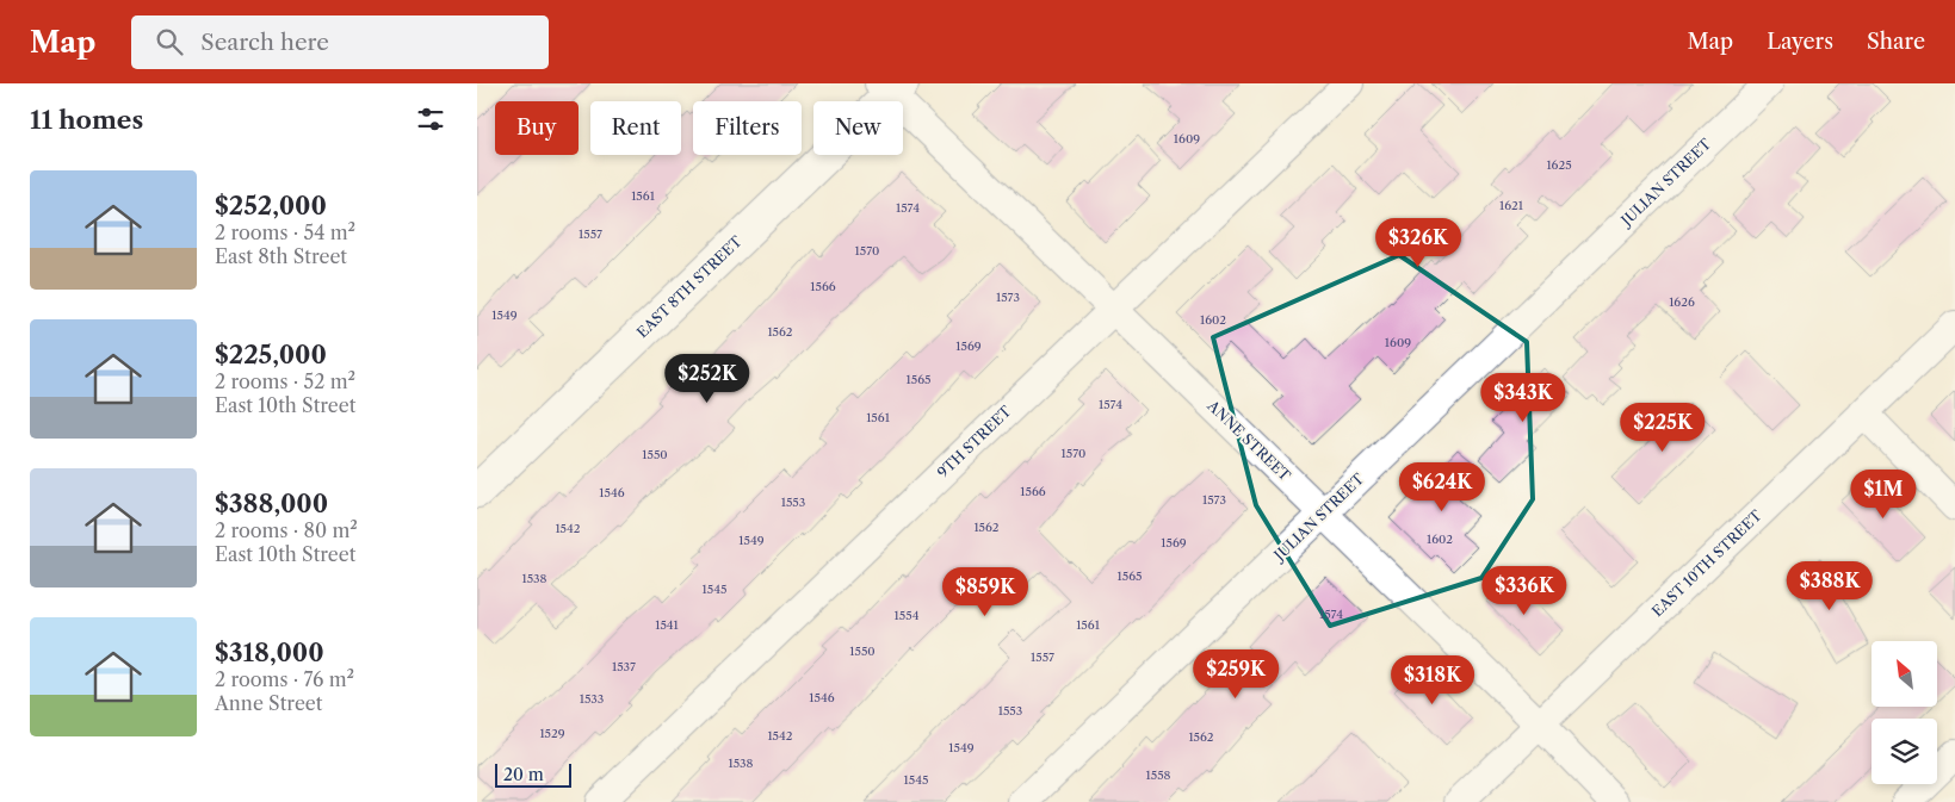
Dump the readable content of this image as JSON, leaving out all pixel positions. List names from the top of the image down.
{
  "streets": {
    "street": [
      "JULIAN STREET",
      "EAST 8TH STREET",
      "ANNE STREET",
      "9TH STREET",
      "EAST 10TH STREET"
    ]
  },
  "crossings": [
    ["JULIAN STREET", "ANNE STREET"],
    ["EAST 8TH STREET", "ANNE STREET"],
    ["ANNE STREET", "9TH STREET"],
    ["ANNE STREET", "EAST 10TH STREET"]
  ],
  "house_numbers": [
    "1609",
    "1625",
    "1561",
    "1621",
    "1574",
    "1557",
    "1570",
    "1566",
    "1573",
    "1626",
    "1549",
    "1602",
    "1562",
    "1609",
    "1569",
    "1565",
    "1574",
    "1561",
    "1570",
    "1550",
    "1566",
    "1546",
    "1573",
    "1553",
    "1562",
    "1542",
    "1602",
    "1549",
    "1569",
    "1565",
    "1538",
    "1545",
    "1574",
    "1554",
    "1541",
    "1561",
    "1550",
    "1557",
    "1537",
    "1546",
    "1533",
    "1553",
    "1529",
    "1542",
    "1562",
    "1549",
    "1538",
    "1558",
    "1545"
  ],
  "scale_bar": "20 m",
  "north": "top left",
  "page": {
    "header": "Map",
    "search": "Search here",
    "nav": ["Map", "Layers", "Share"],
    "heading": "11 homes",
    "chip": [
      "Buy",
      "Rent",
      "Filters",
      "New"
    ],
    "list": [
      {
        "name": "$252,000",
        "note": "2 rooms · 54 m² · East 8th Street"
      },
      {
        "name": "$225,000",
        "note": "2 rooms · 52 m² · East 10th Street"
      },
      {
        "name": "$388,000",
        "note": "2 rooms · 80 m² · East 10th Street"
      },
      {
        "name": "$318,000",
        "note": "2 rooms · 76 m² · Anne Street"
      }
    ],
    "price": [
      "$326K",
      "$252K",
      "$343K",
      "$225K",
      "$624K",
      "$1M",
      "$388K",
      "$336K",
      "$859K",
      "$259K",
      "$318K"
    ],
    "scale": "20 m"
  }
}
